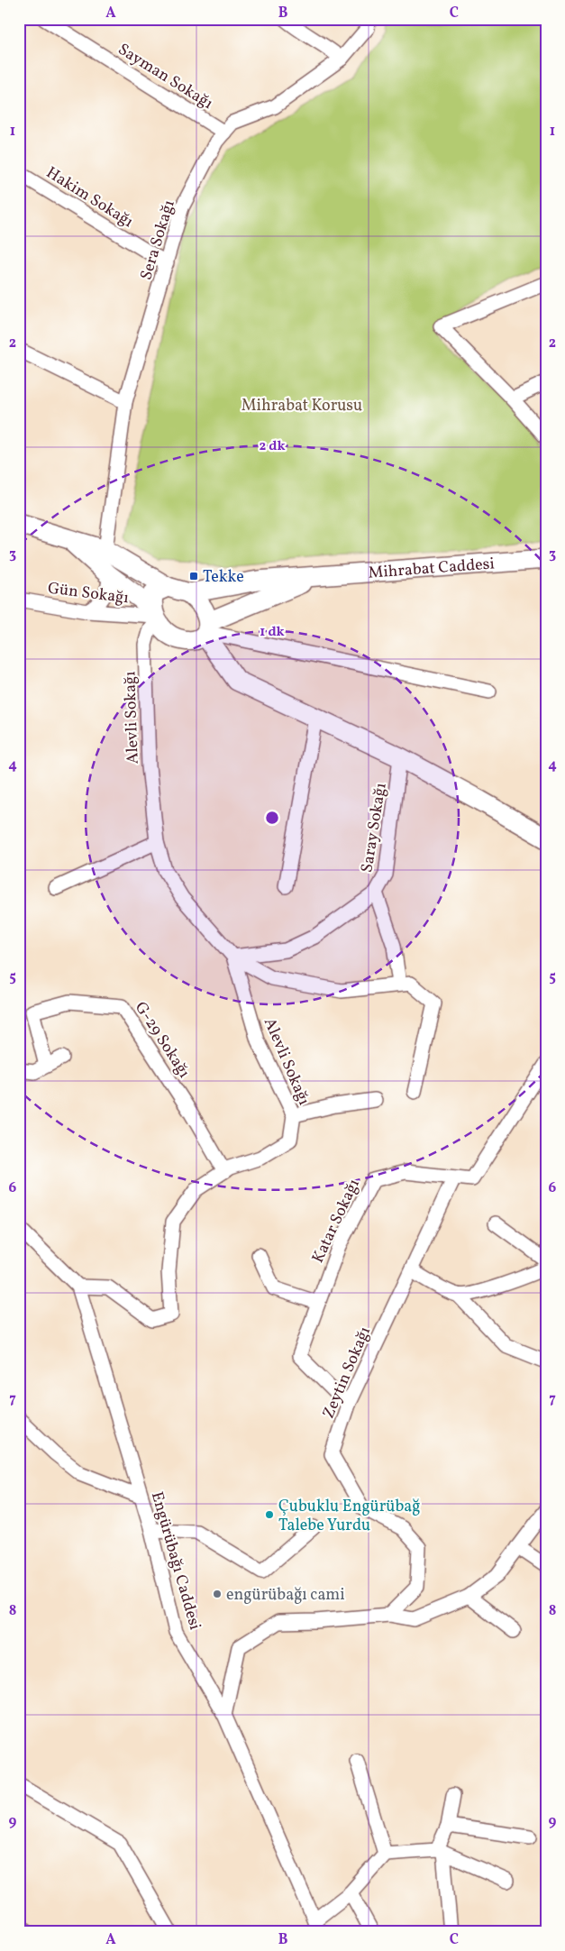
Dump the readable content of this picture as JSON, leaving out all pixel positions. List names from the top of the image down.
{
  "streets": {
    "street": [
      "Sayman Sokağı",
      "Hakim Sokağı",
      "Sera Sokağı",
      "Mihrabat Caddesi",
      "Gün Sokağı",
      "Alevli Sokağı",
      "Saray Sokağı",
      "G-29 Sokağı",
      "Katar Sokağı",
      "Zeytin Sokağı",
      "Engürübağı Caddesi"
    ]
  },
  "crossings": [
    ["Sayman Sokağı", "Sera Sokağı"],
    ["Hakim Sokağı", "Sera Sokağı"],
    ["Mihrabat Caddesi", "Gün Sokağı"],
    ["Mihrabat Caddesi", "Alevli Sokağı"],
    ["Gün Sokağı", "Alevli Sokağı"],
    ["Alevli Sokağı", "Saray Sokağı"],
    ["Alevli Sokağı", "G-29 Sokağı"],
    ["Alevli Sokağı", "Engürübağı Caddesi"],
    ["Katar Sokağı", "Zeytin Sokağı"]
  ],
  "parks": ["Mihrabat Korusu"],
  "places": {
    "transit": ["Tekke"],
    "other": ["Çubuklu Engürübağ Talebe Yurdu", "engürübağı cami"]
  },
  "grid": {
    "columns": ["A", "B", "C"],
    "rows": [
      "1",
      "2",
      "3",
      "4",
      "5",
      "6",
      "7",
      "8",
      "9"
    ]
  },
  "rings": ["2 dk", "1 dk"]
}
